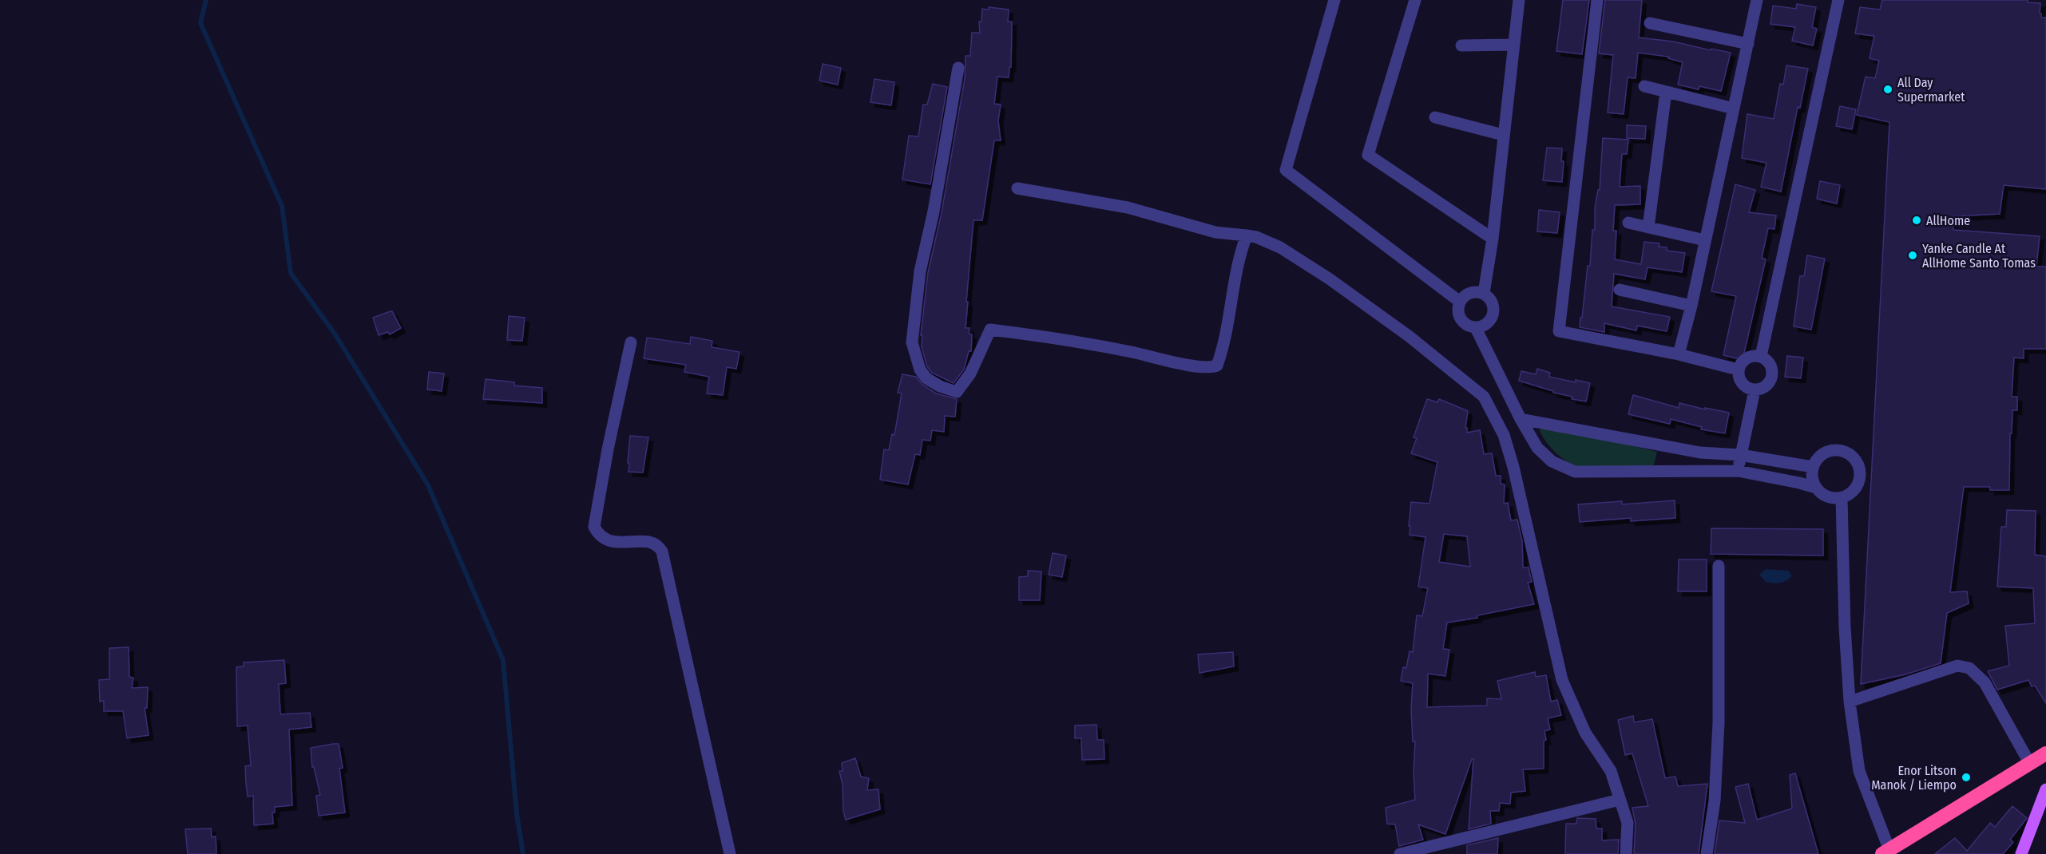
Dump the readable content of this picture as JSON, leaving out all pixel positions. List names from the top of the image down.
{
  "places": [
    "All Day Supermarket",
    "AllHome",
    "Yanke Candle At AllHome Santo Tomas",
    "Enor Litson Manok / Liempo"
  ]
}
